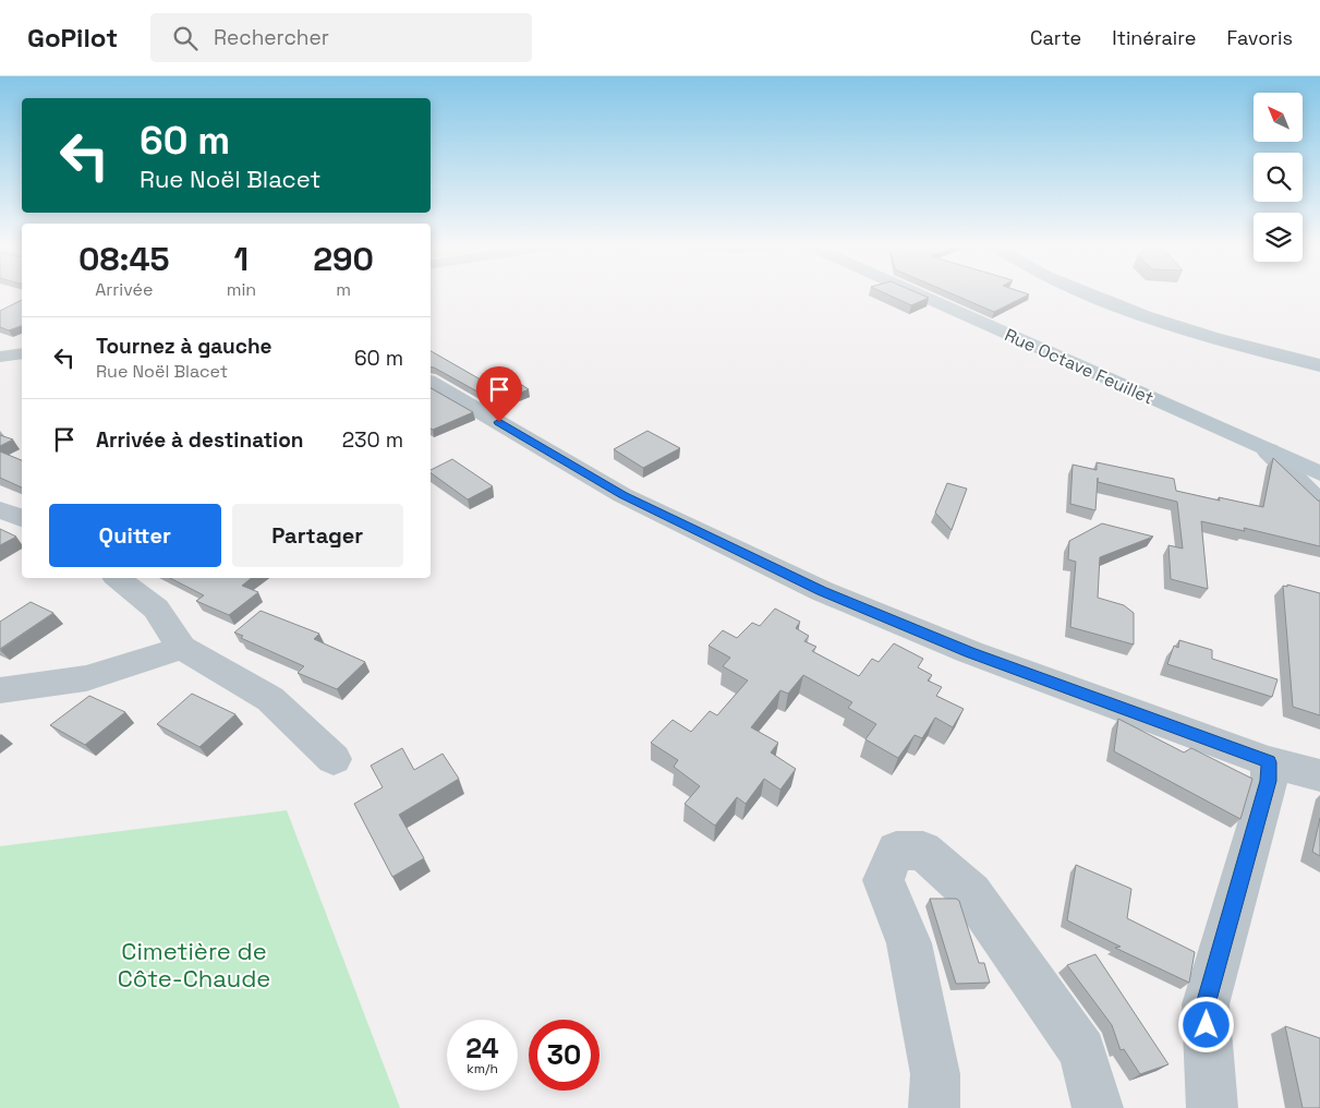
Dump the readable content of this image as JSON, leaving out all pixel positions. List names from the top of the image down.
{
  "streets": {
    "street": ["Rue Octave Feuillet"]
  },
  "parks": ["Cimetière de Côte-Chaude"],
  "north": "top left",
  "page": {
    "header": "GoPilot",
    "search": "Rechercher",
    "nav": ["Carte", "Itinéraire", "Favoris"],
    "turn": ["60 m", "Rue Noël Blacet"],
    "eta": [
      "08:45",
      "Arrivée",
      "1",
      "min",
      "290",
      "m"
    ],
    "list": [
      {
        "name": "Tournez à gauche",
        "note": "Rue Noël Blacet",
        "value": "60 m"
      },
      {
        "name": "Arrivée à destination",
        "value": "230 m"
      }
    ],
    "buttons": ["Quitter", "Partager"],
    "speed": "24 km/h",
    "limit": "30"
  }
}
